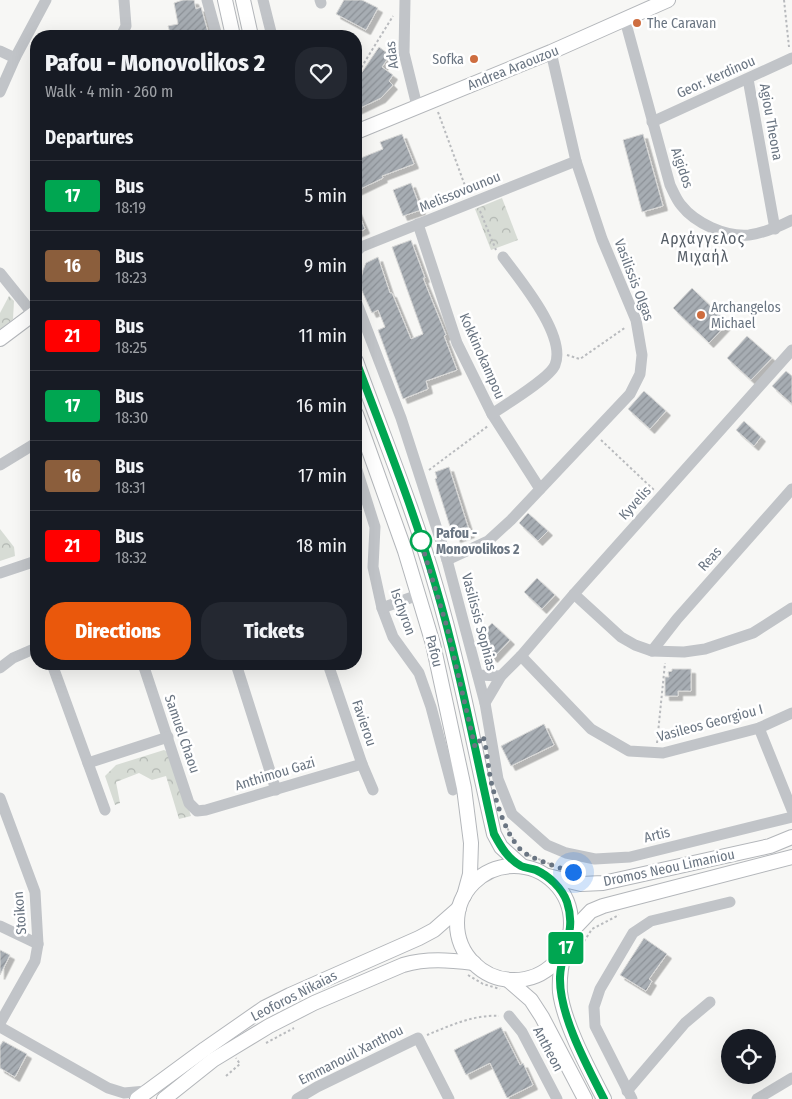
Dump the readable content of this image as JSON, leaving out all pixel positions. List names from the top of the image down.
{
  "streets": {
    "main road": [
      "Andrea Araouzou",
      "Pafou",
      "Dromos Neou Limaniou",
      "Leoforos Nikaias"
    ],
    "street": [
      "Adas",
      "Geor. Kerdinou",
      "Agiou Theona",
      "Aigidos",
      "Melissovounou",
      "Vasilissis Olgas",
      "Kokkinokampou",
      "Kyvelis",
      "Reas",
      "Ischyron",
      "Vasilissis Sophias",
      "Favierou",
      "Vasileos Georgiou I",
      "Samuel Chaou",
      "Anthimou Gazi",
      "Artis",
      "Stoikon",
      "Antheon",
      "Emmanouil Xanthou"
    ]
  },
  "crossings": [
    ["Adas", "Andrea Araouzou"],
    ["Andrea Araouzou", "Aigidos"],
    ["Andrea Araouzou", "Vasilissis Olgas"],
    ["Geor. Kerdinou", "Agiou Theona"],
    ["Geor. Kerdinou", "Aigidos"],
    ["Agiou Theona", "Aigidos"],
    ["Melissovounou", "Vasilissis Olgas"],
    ["Melissovounou", "Kokkinokampou"],
    ["Vasilissis Olgas", "Kokkinokampou"],
    ["Vasilissis Olgas", "Vasilissis Sophias"],
    ["Kyvelis", "Vasilissis Sophias"],
    ["Kyvelis", "Vasileos Georgiou I"],
    ["Vasilissis Sophias", "Artis"],
    ["Pafou", "Dromos Neou Limaniou"],
    ["Pafou", "Leoforos Nikaias"],
    ["Favierou", "Anthimou Gazi"],
    ["Samuel Chaou", "Anthimou Gazi"],
    ["Dromos Neou Limaniou", "Leoforos Nikaias"]
  ],
  "districts": ["Αρχάγγελος Μιχαήλ"],
  "places": [
    "The Caravan",
    "Sofka",
    "Archangelos Michael",
    "Pafou - Monovolikos 2"
  ],
  "lines": ["bus line 17"],
  "page": {
    "on_map": "17",
    "heading": [
      ["Pafou - Monovolikos 2", "Walk · 4 min · 260 m"],
      "Departures"
    ],
    "list": [
      {
        "mark": "17",
        "name": "Bus",
        "note": "18:19",
        "value": "5 min"
      },
      {
        "mark": "16",
        "name": "Bus",
        "note": "18:23",
        "value": "9 min"
      },
      {
        "mark": "21",
        "name": "Bus",
        "note": "18:25",
        "value": "11 min"
      },
      {
        "mark": "17",
        "name": "Bus",
        "note": "18:30",
        "value": "16 min"
      },
      {
        "mark": "16",
        "name": "Bus",
        "note": "18:31",
        "value": "17 min"
      },
      {
        "mark": "21",
        "name": "Bus",
        "note": "18:32",
        "value": "18 min"
      }
    ],
    "buttons": ["Directions", "Tickets"]
  }
}
